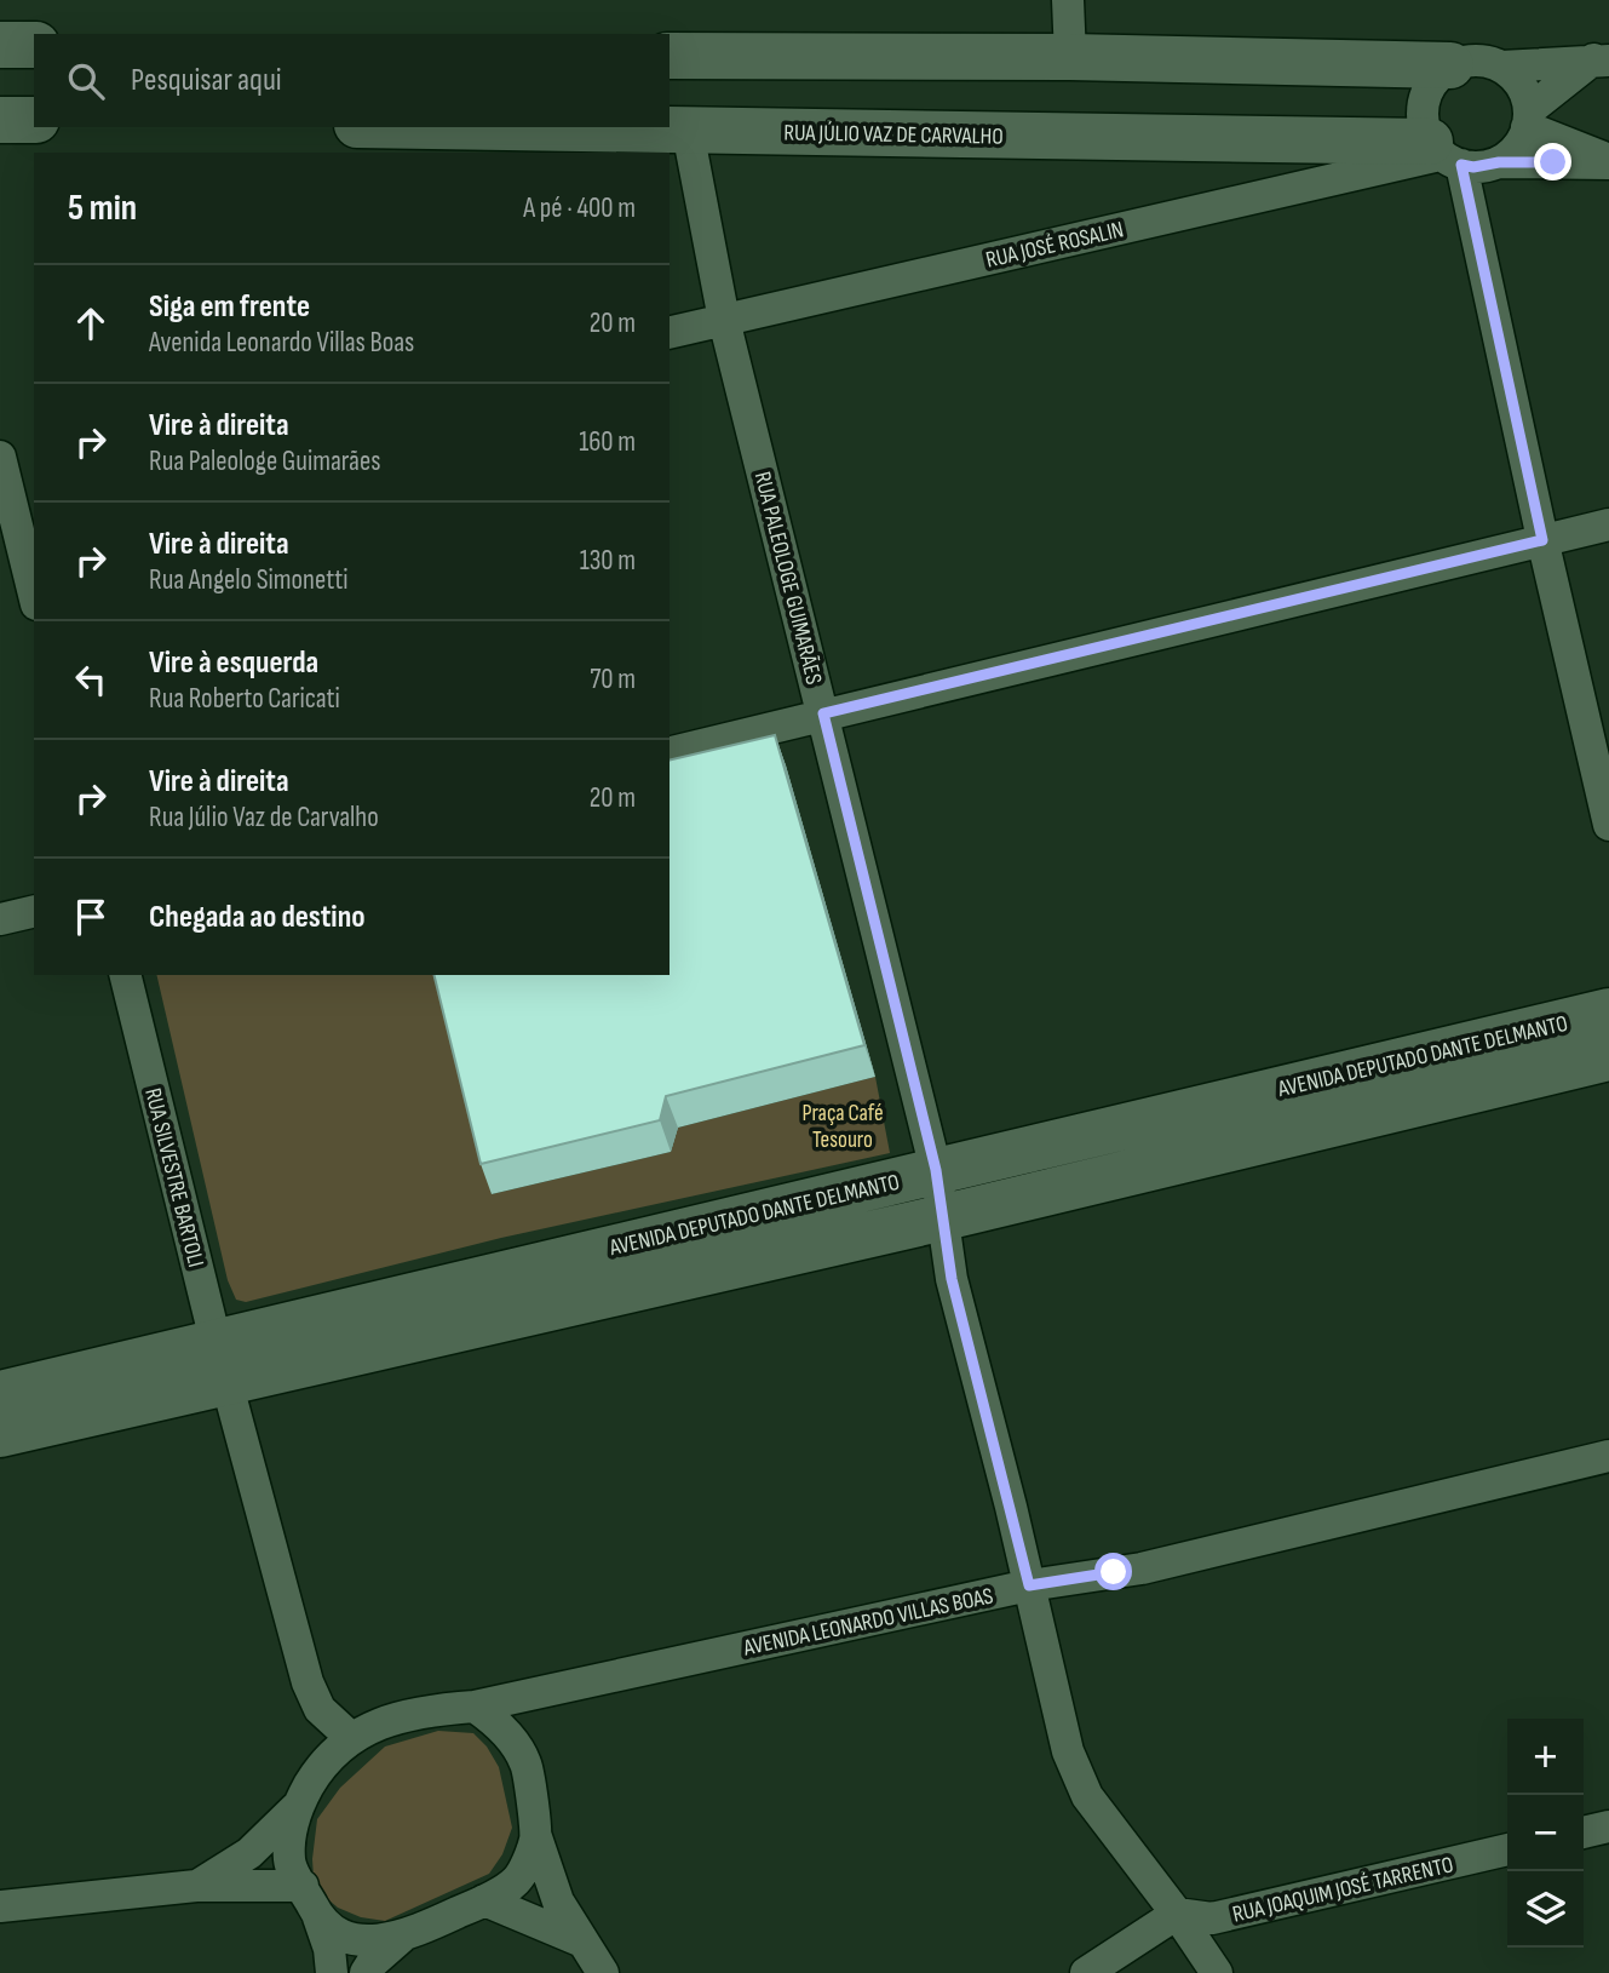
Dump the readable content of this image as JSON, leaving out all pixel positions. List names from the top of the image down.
{
  "streets": {
    "main road": ["RUA JÚLIO VAZ DE CARVALHO", "AVENIDA DEPUTADO DANTE DELMANTO"],
    "street": [
      "RUA JOSÉ ROSALIN",
      "RUA PALEOLOGE GUIMARÃES",
      "RUA SILVESTRE BARTOLI",
      "AVENIDA LEONARDO VILLAS BOAS",
      "RUA JOAQUIM JOSÉ TARRENTO"
    ]
  },
  "crossings": [
    ["RUA JÚLIO VAZ DE CARVALHO", "RUA JOSÉ ROSALIN"],
    ["RUA JÚLIO VAZ DE CARVALHO", "RUA PALEOLOGE GUIMARÃES"],
    ["RUA JOSÉ ROSALIN", "RUA PALEOLOGE GUIMARÃES"],
    ["RUA PALEOLOGE GUIMARÃES", "AVENIDA DEPUTADO DANTE DELMANTO"],
    ["RUA PALEOLOGE GUIMARÃES", "AVENIDA LEONARDO VILLAS BOAS"],
    ["RUA PALEOLOGE GUIMARÃES", "RUA JOAQUIM JOSÉ TARRENTO"],
    ["AVENIDA DEPUTADO DANTE DELMANTO", "RUA SILVESTRE BARTOLI"]
  ],
  "parks": ["Praça Café Tesouro"],
  "page": {
    "search": "Pesquisar aqui",
    "heading": ["5 min", "A pé · 400 m"],
    "list": [
      ["Siga em frente", "Avenida Leonardo Villas Boas", "20 m"],
      ["Vire à direita", "Rua Paleologe Guimarães", "160 m"],
      ["Vire à direita", "Rua Angelo Simonetti", "130 m"],
      ["Vire à esquerda", "Rua Roberto Caricati", "70 m"],
      ["Vire à direita", "Rua Júlio Vaz de Carvalho", "20 m"],
      "Chegada ao destino"
    ],
    "map_buttons": ["+", "−"]
  }
}
